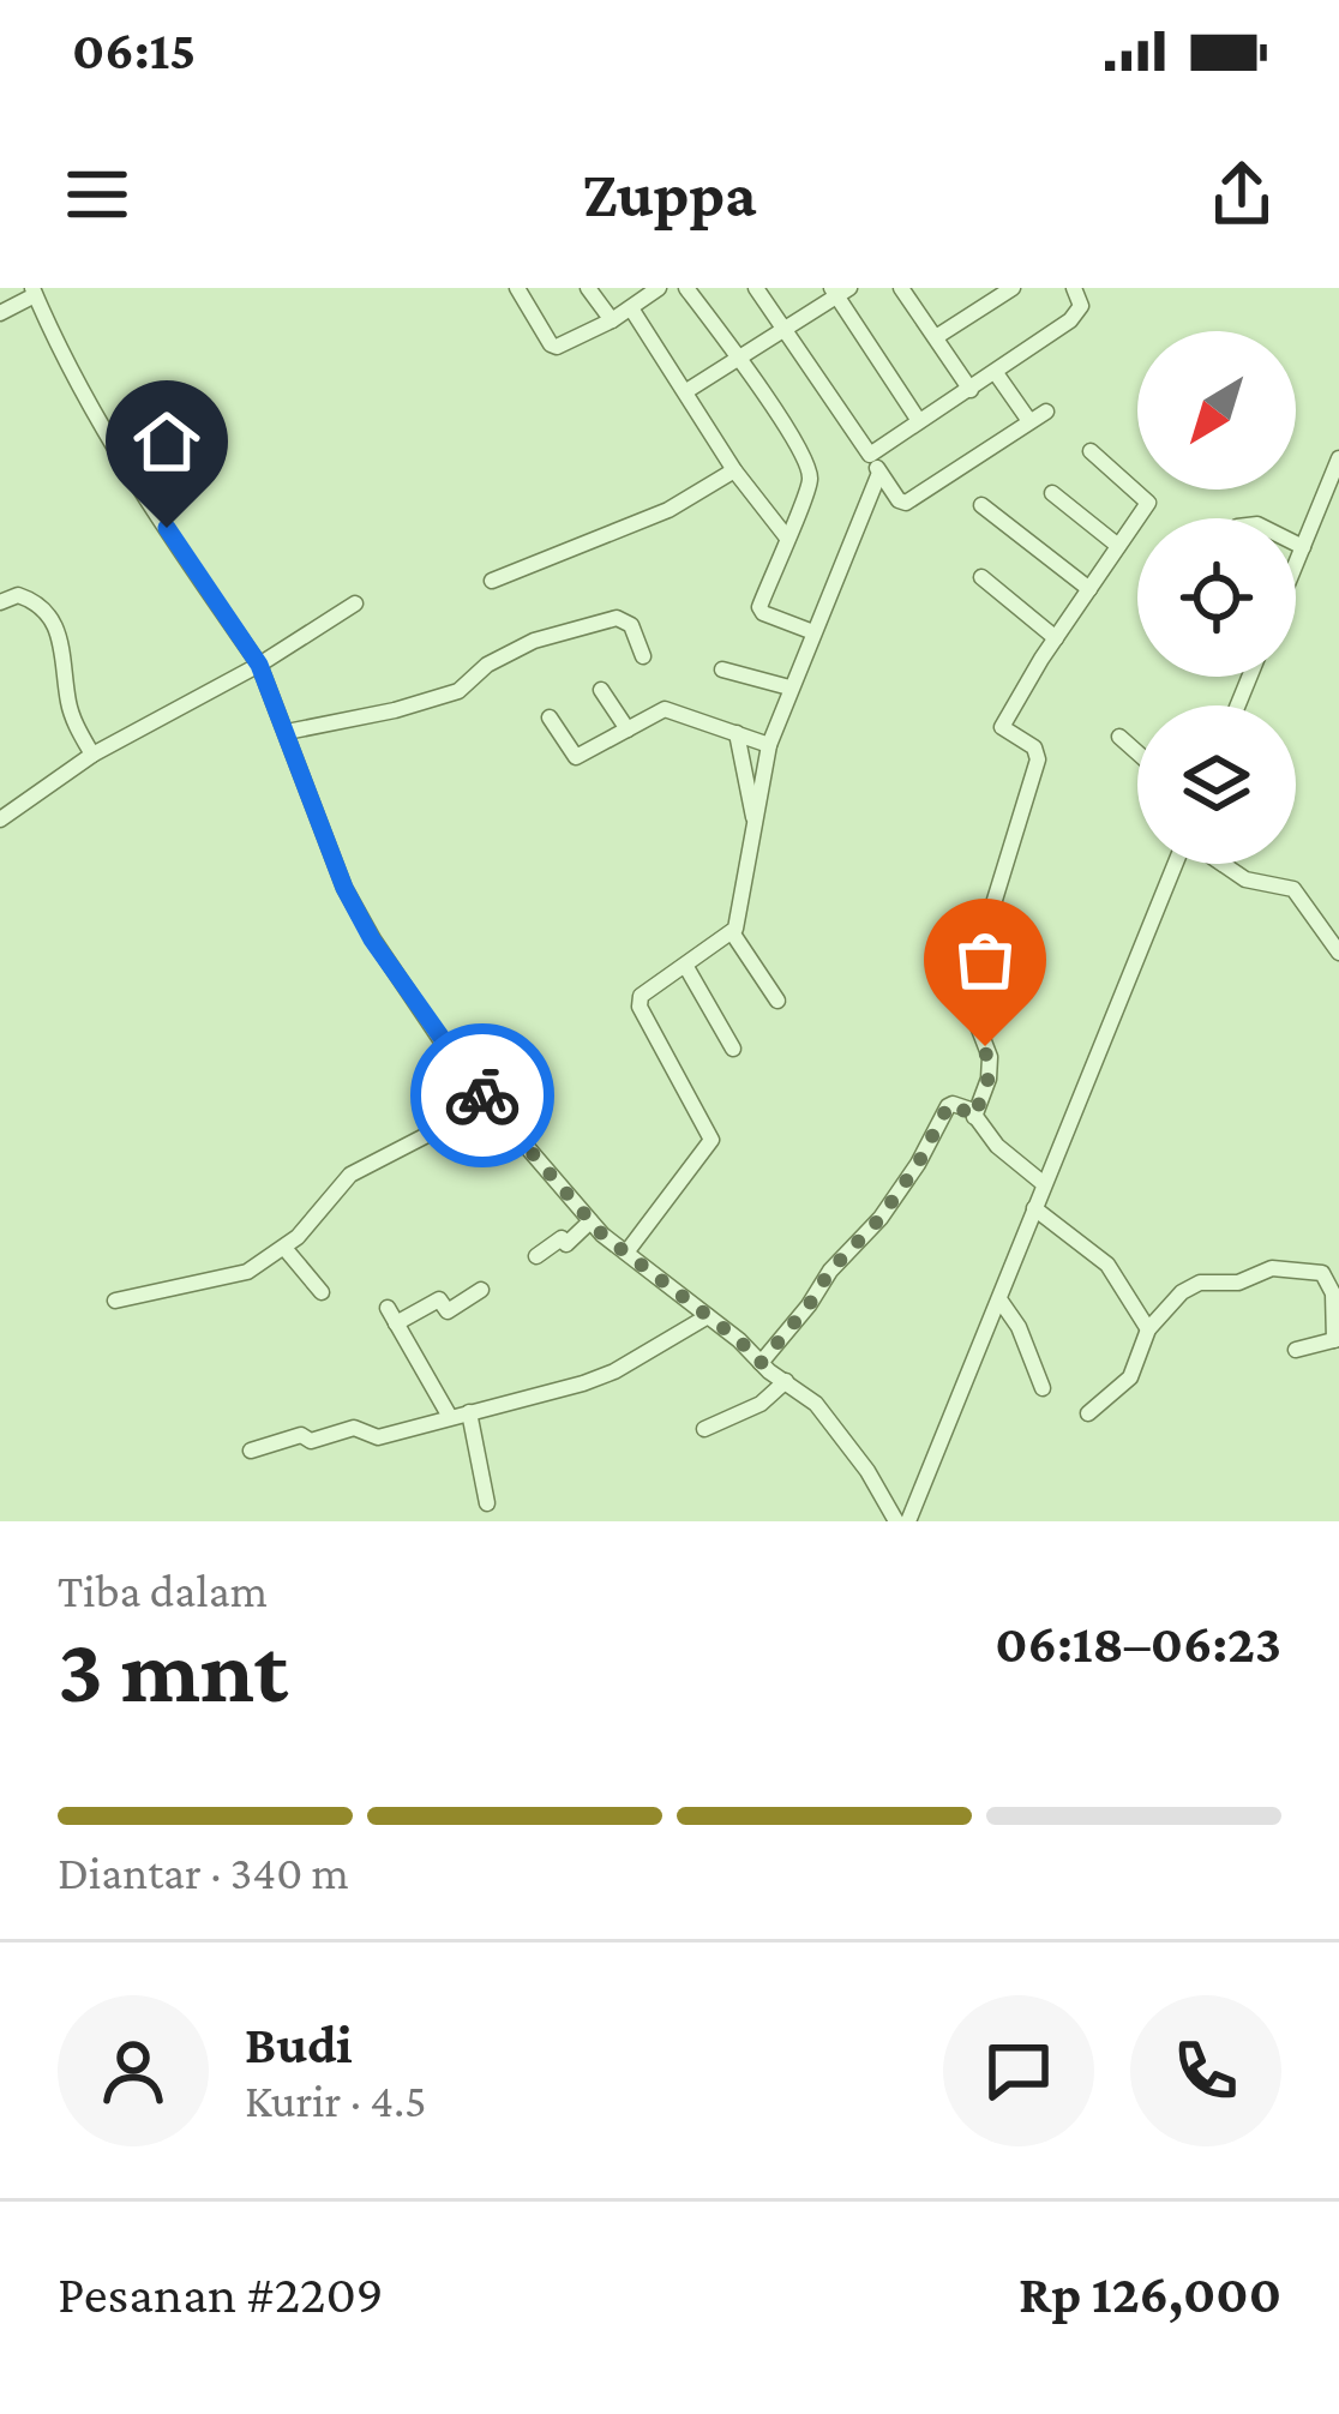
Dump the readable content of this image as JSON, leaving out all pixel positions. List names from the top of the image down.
{
  "north": "bottom left",
  "page": {
    "status": "06:15",
    "header": "Zuppa",
    "heading": ["3 mnt", "Tiba dalam", "06:18–06:23"],
    "panel": [
      "Budi",
      "Kurir · 4.5",
      "Pesanan #2209",
      "Rp 126,000"
    ],
    "bar": "Diantar · 340 m"
  }
}
